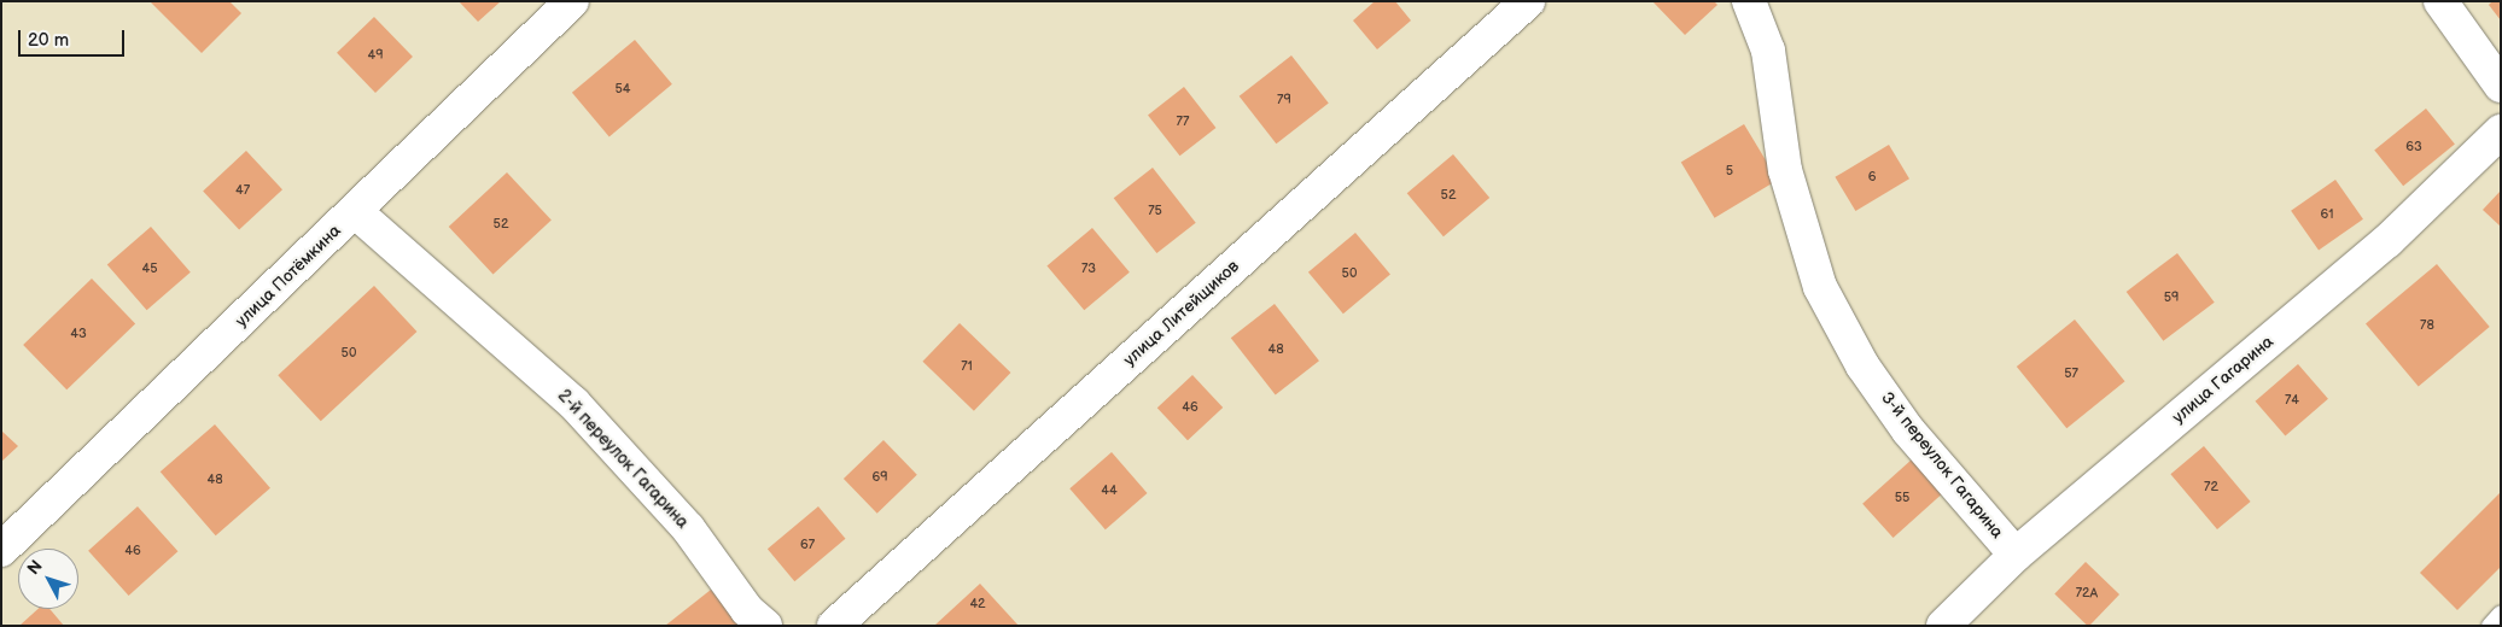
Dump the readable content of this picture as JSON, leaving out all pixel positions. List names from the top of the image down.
{
  "streets": {
    "street": [
      "улица Потёмкина",
      "улица Литейщиков",
      "улица Гагарина",
      "2-й переулок Гагарина",
      "3-й переулок Гагарина"
    ]
  },
  "crossings": [
    ["улица Потёмкина", "2-й переулок Гагарина"],
    ["улица Гагарина", "3-й переулок Гагарина"]
  ],
  "house_numbers": [
    "49",
    "54",
    "79",
    "77",
    "63",
    "5",
    "6",
    "47",
    "52",
    "75",
    "61",
    "52",
    "45",
    "73",
    "50",
    "59",
    "78",
    "43",
    "48",
    "50",
    "71",
    "57",
    "74",
    "46",
    "69",
    "48",
    "72",
    "44",
    "55",
    "67",
    "46",
    "72А",
    "42"
  ],
  "scale_bar": "20 m",
  "north": "top left"
}
